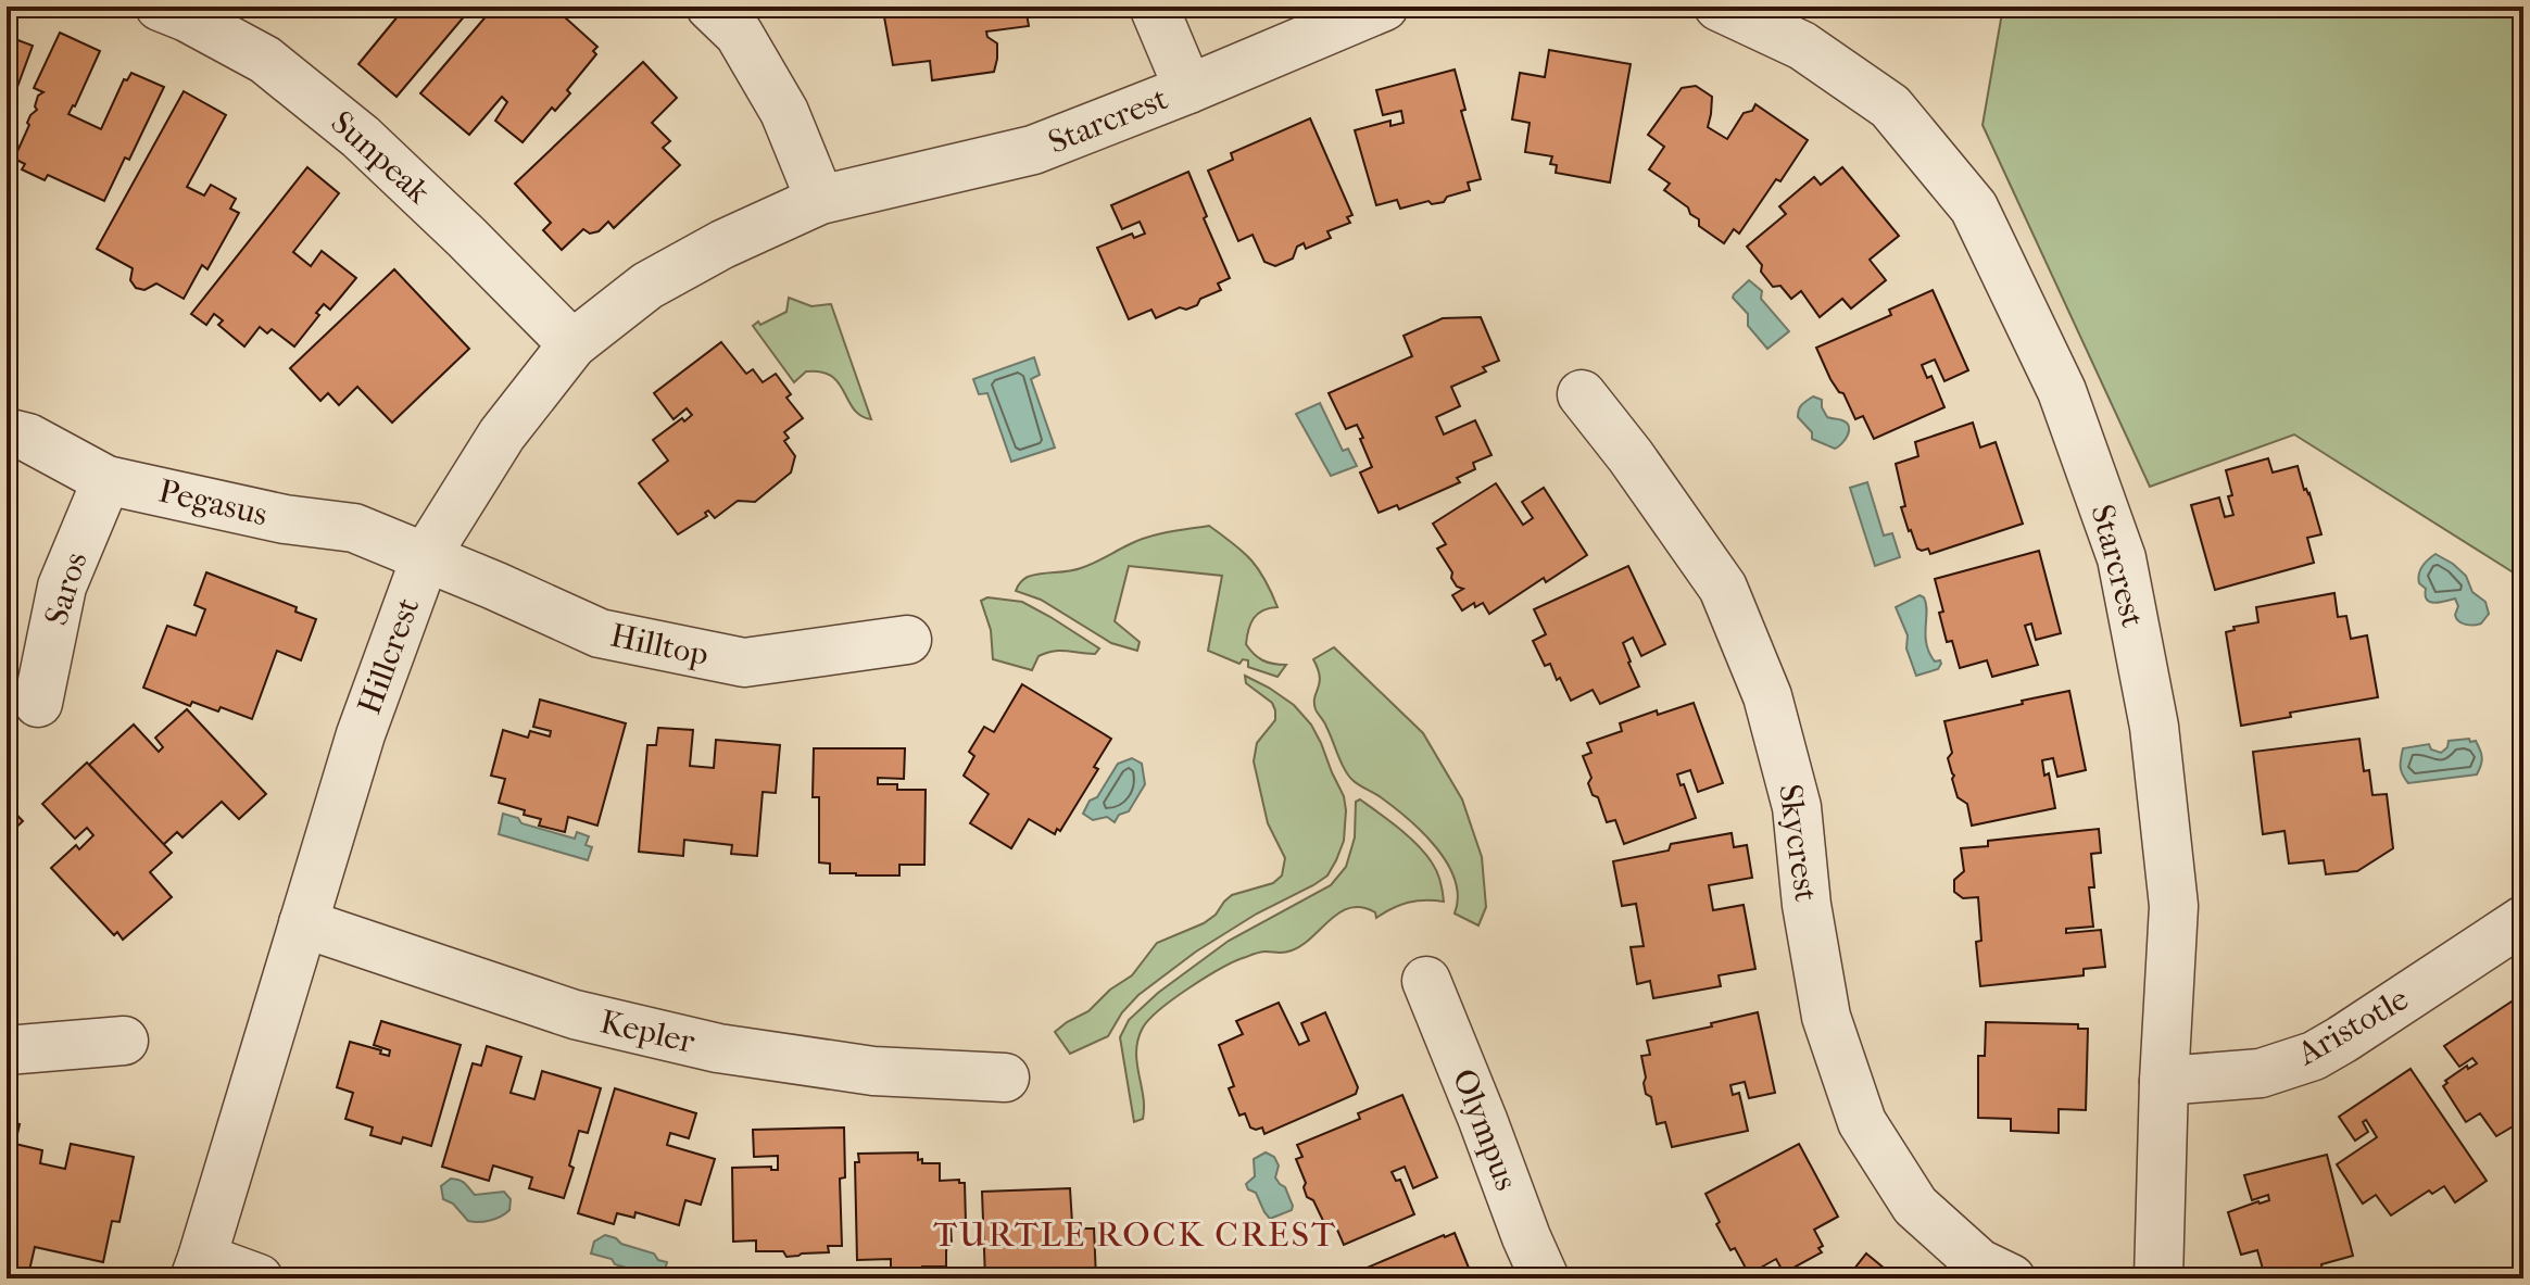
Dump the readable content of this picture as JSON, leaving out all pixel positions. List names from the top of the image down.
{
  "streets": {
    "street": [
      "Starcrest",
      "Sunpeak",
      "Pegasus",
      "Saros",
      "Hilltop",
      "Hillcrest",
      "Skycrest",
      "Aristotle",
      "Kepler",
      "Olympus"
    ]
  },
  "crossings": [
    ["Starcrest", "Hillcrest"],
    ["Starcrest", "Aristotle"],
    ["Sunpeak", "Hillcrest"],
    ["Pegasus", "Saros"],
    ["Pegasus", "Hilltop"],
    ["Pegasus", "Hillcrest"],
    ["Hilltop", "Hillcrest"],
    ["Hillcrest", "Kepler"]
  ],
  "districts": ["TURTLE ROCK CREST"]
}
